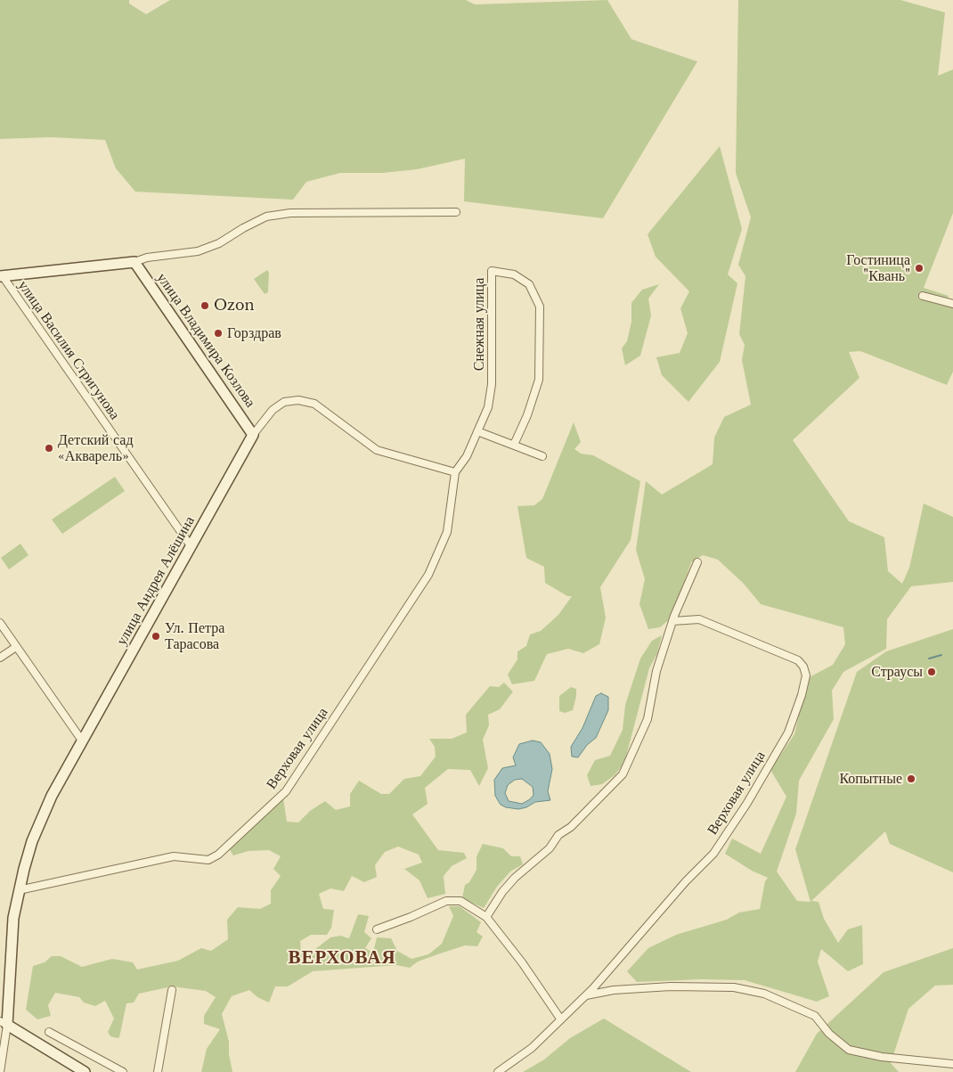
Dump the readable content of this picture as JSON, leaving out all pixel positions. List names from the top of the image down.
{
  "streets": {
    "street": [
      "Снежная улица",
      "улица Владимира Козлова",
      "улица Василия Стригунова",
      "улица Андрея Алёшина",
      "Верховая улица"
    ]
  },
  "crossings": [
    ["Снежная улица", "Верховая улица"],
    ["улица Владимира Козлова", "улица Андрея Алёшина"],
    ["улица Василия Стригунова", "улица Андрея Алёшина"],
    ["улица Андрея Алёшина", "Верховая улица"]
  ],
  "districts": ["ВЕРХОВАЯ"],
  "places": [
    "Гостиница \"Квань\"",
    "Ozon",
    "Горздрав",
    "Детский сад «Акварель»",
    "Ул. Петра Тарасова",
    "Страусы",
    "Копытные"
  ]
}
